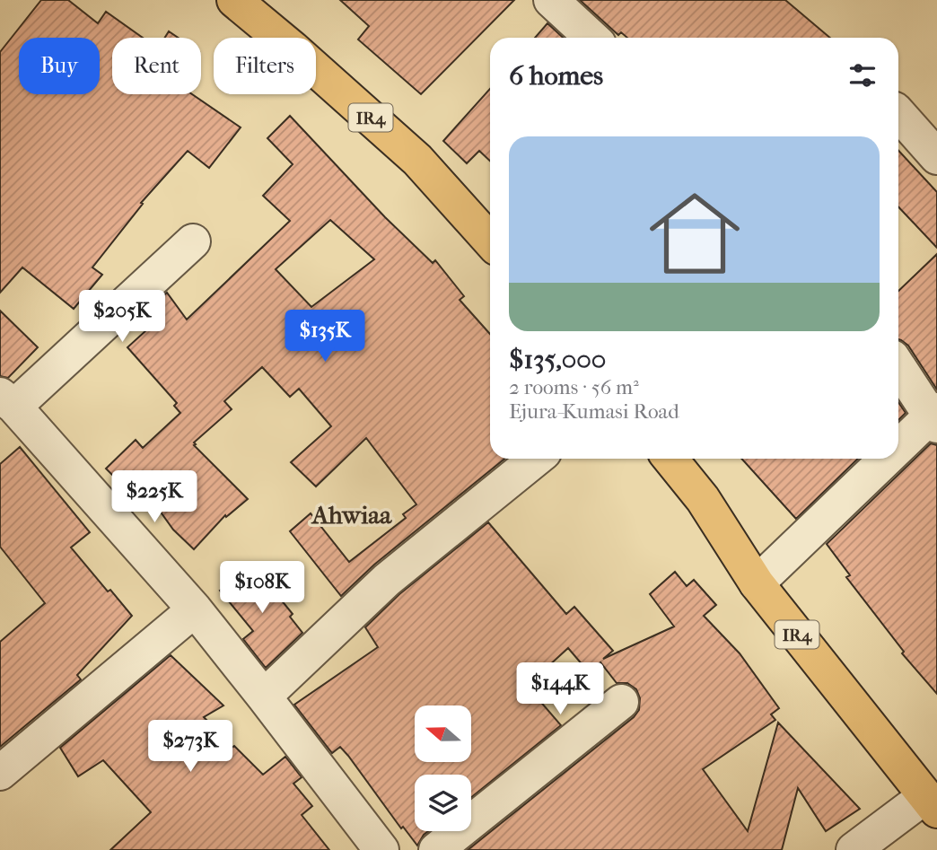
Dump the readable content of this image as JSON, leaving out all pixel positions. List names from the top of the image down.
{
  "streets": {
    "main road": ["IR4"]
  },
  "districts": ["Ahwiaa"],
  "north": "left",
  "page": {
    "chip": ["Buy", "Rent", "Filters"],
    "heading": "6 homes",
    "list": [
      {
        "name": "$135,000",
        "note": "2 rooms · 56 m² · Ejura-Kumasi Road"
      }
    ],
    "price": [
      "$205K",
      "$135K",
      "$225K",
      "$108K",
      "$144K",
      "$273K"
    ]
  }
}
